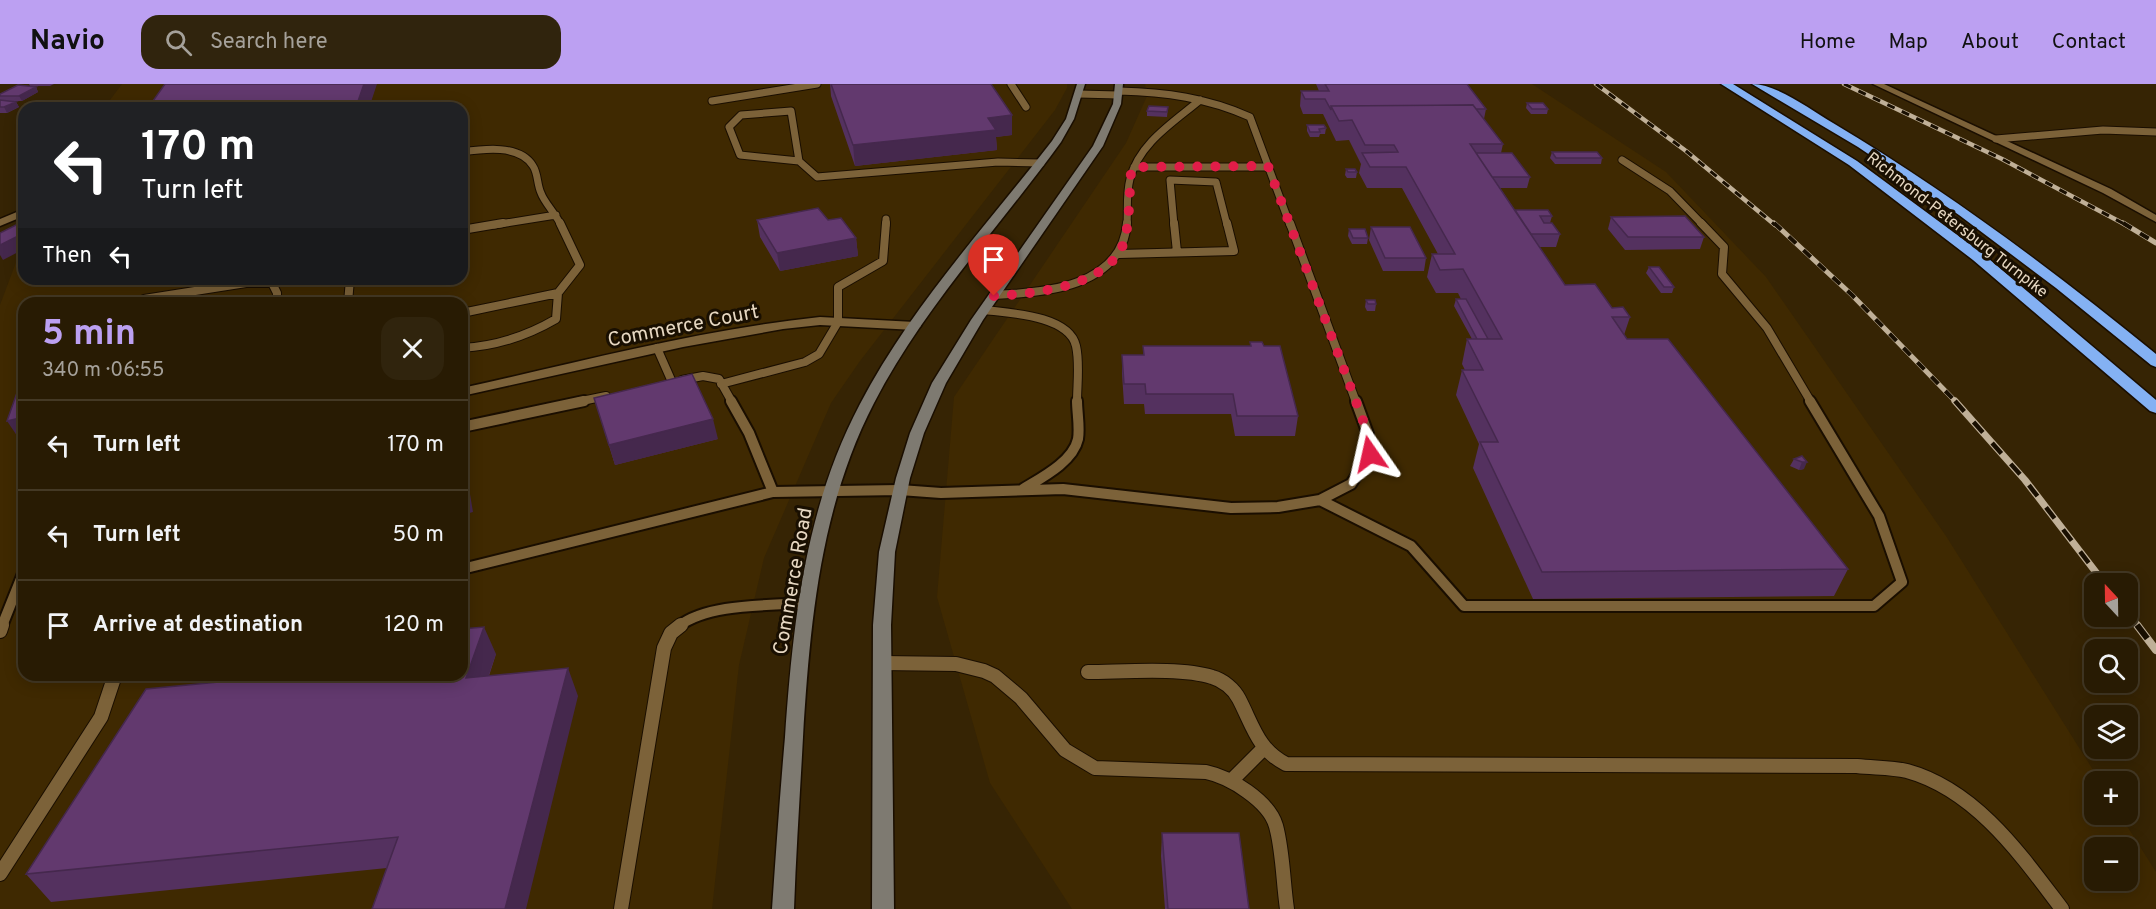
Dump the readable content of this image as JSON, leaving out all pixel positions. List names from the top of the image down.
{
  "streets": {
    "highway": ["Richmond-Petersburg Turnpike"],
    "main road": ["Commerce Road"],
    "street": ["Commerce Court"]
  },
  "crossings": [
    ["Commerce Court", "Commerce Road"]
  ],
  "north": "top",
  "page": {
    "header": "Navio",
    "search": "Search here",
    "nav": [
      "Home",
      "Map",
      "About",
      "Contact"
    ],
    "turn": ["170 m", "Turn left"],
    "then": "Then",
    "heading": ["5 min", "340 m · 06:55"],
    "list": [
      {
        "name": "Turn left",
        "value": "170 m"
      },
      {
        "name": "Turn left",
        "value": "50 m"
      },
      {
        "name": "Arrive at destination",
        "value": "120 m"
      }
    ],
    "map_buttons": ["+", "−"]
  }
}
